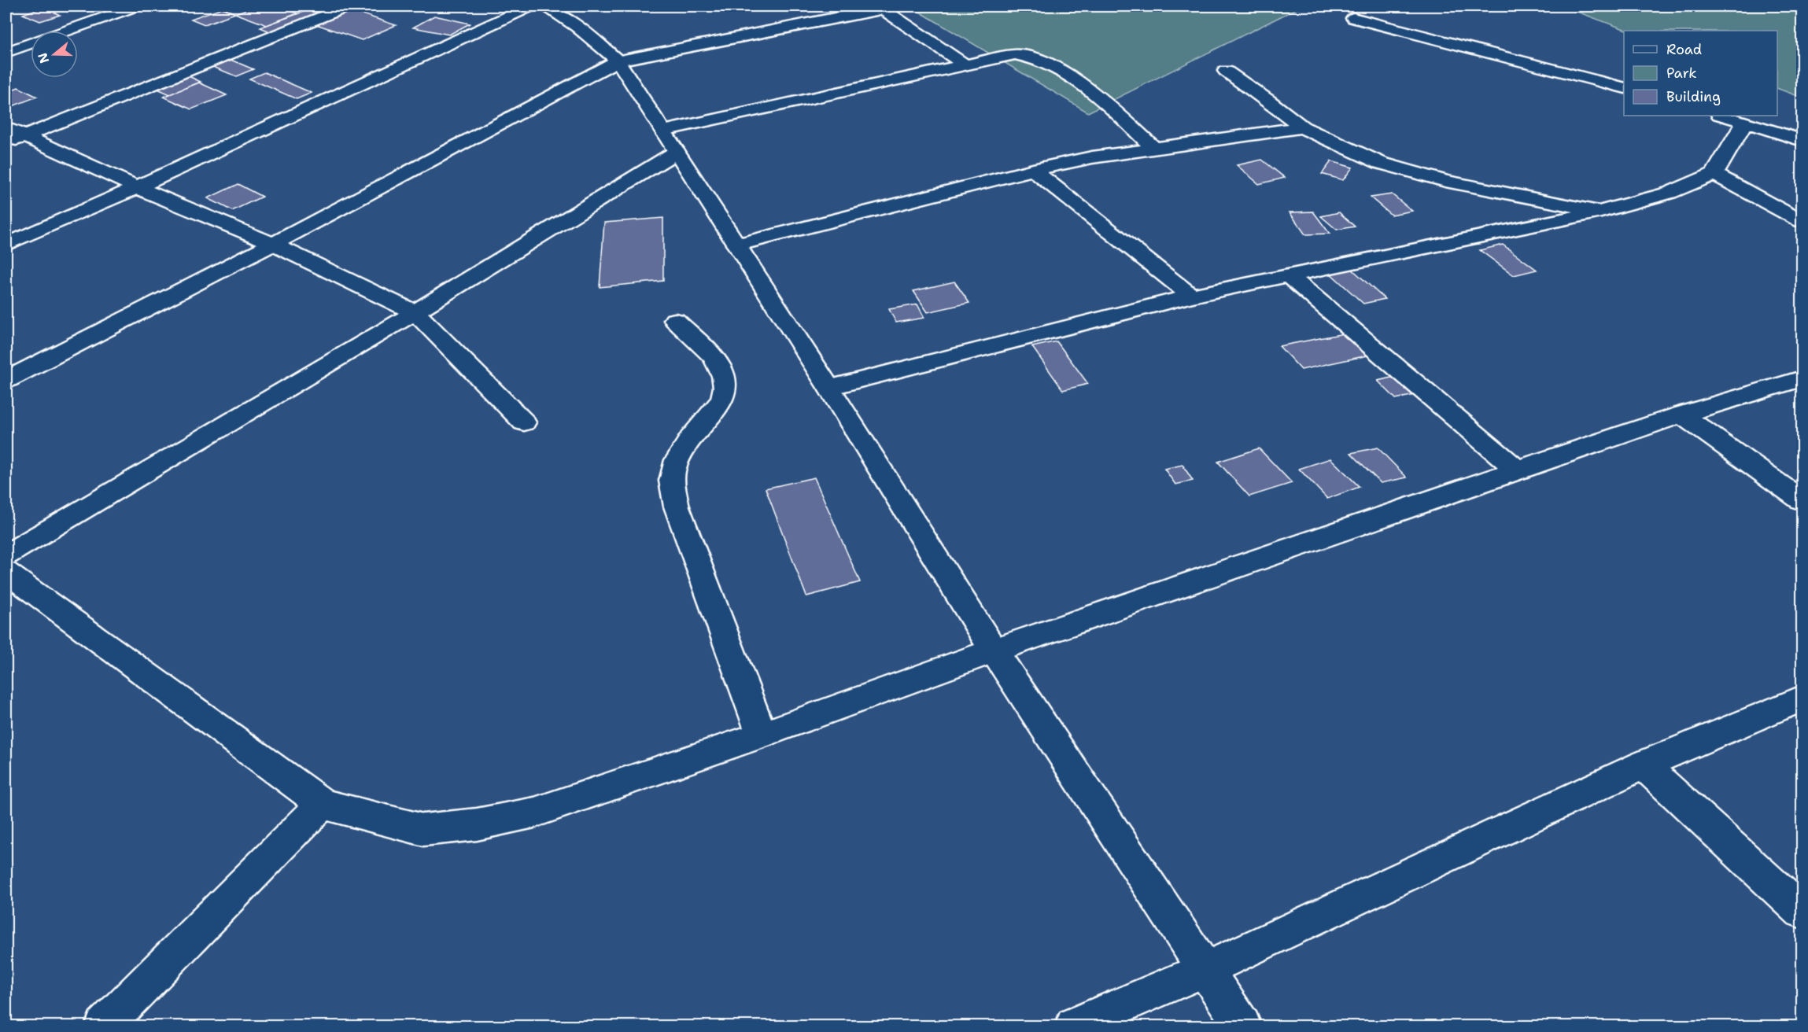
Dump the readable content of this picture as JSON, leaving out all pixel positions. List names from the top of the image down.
{
  "legend": ["Road", "Park", "Building"],
  "north": "left"
}
